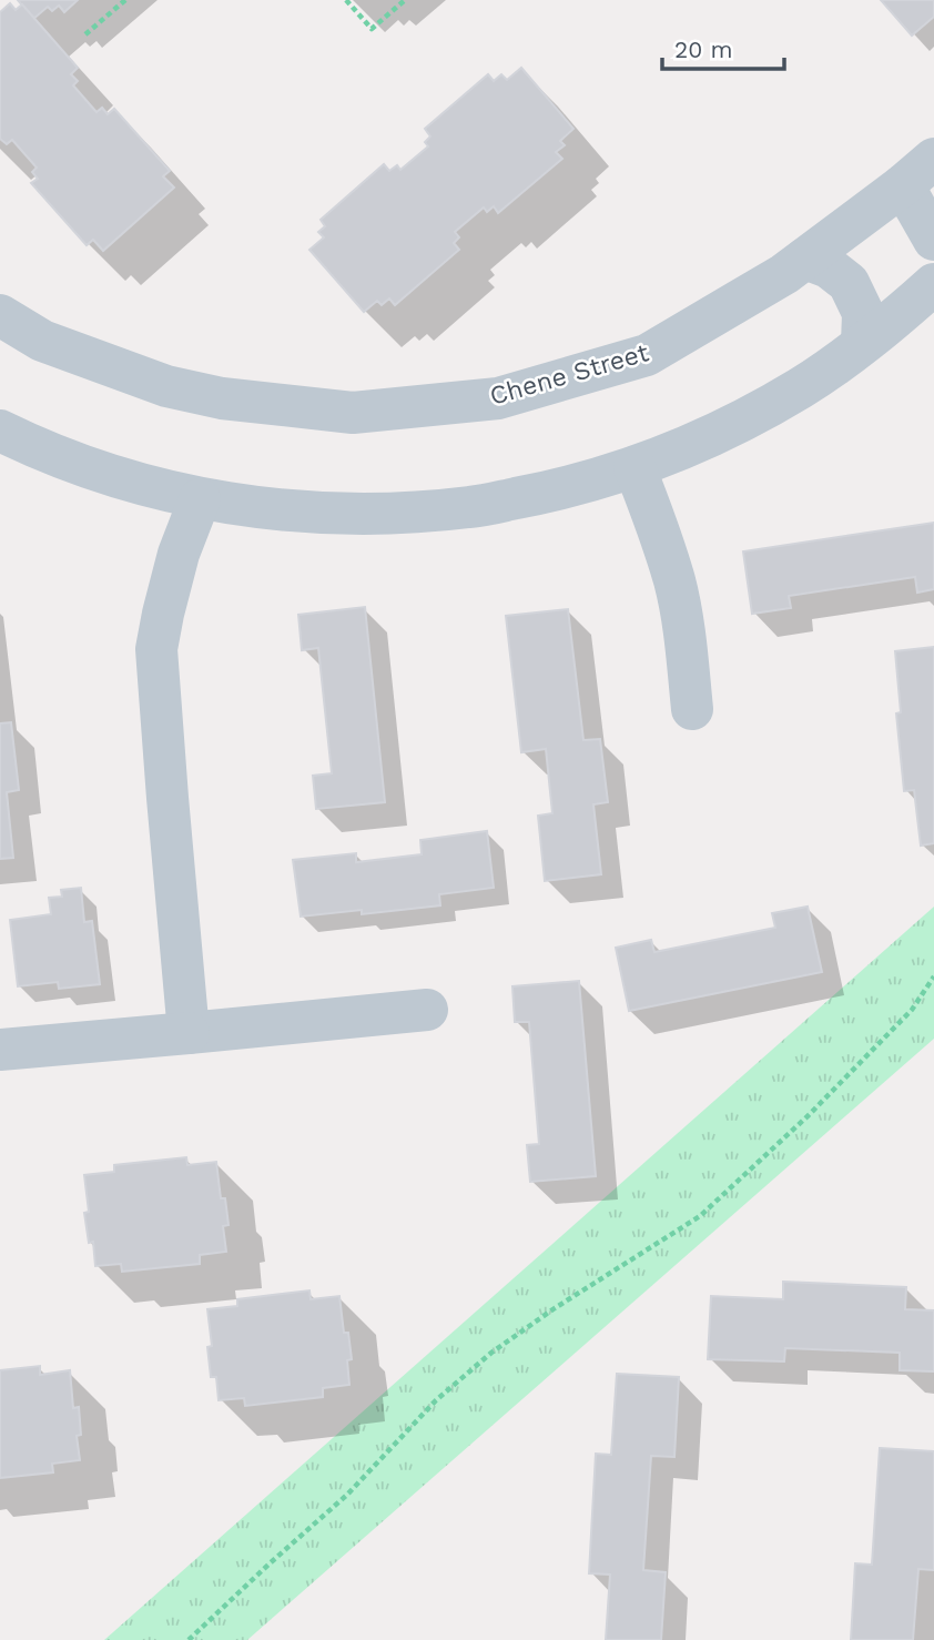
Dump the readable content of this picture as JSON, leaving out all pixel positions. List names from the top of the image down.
{
  "streets": {
    "street": ["Chene Street"]
  },
  "scale_bar": "20 m"
}
